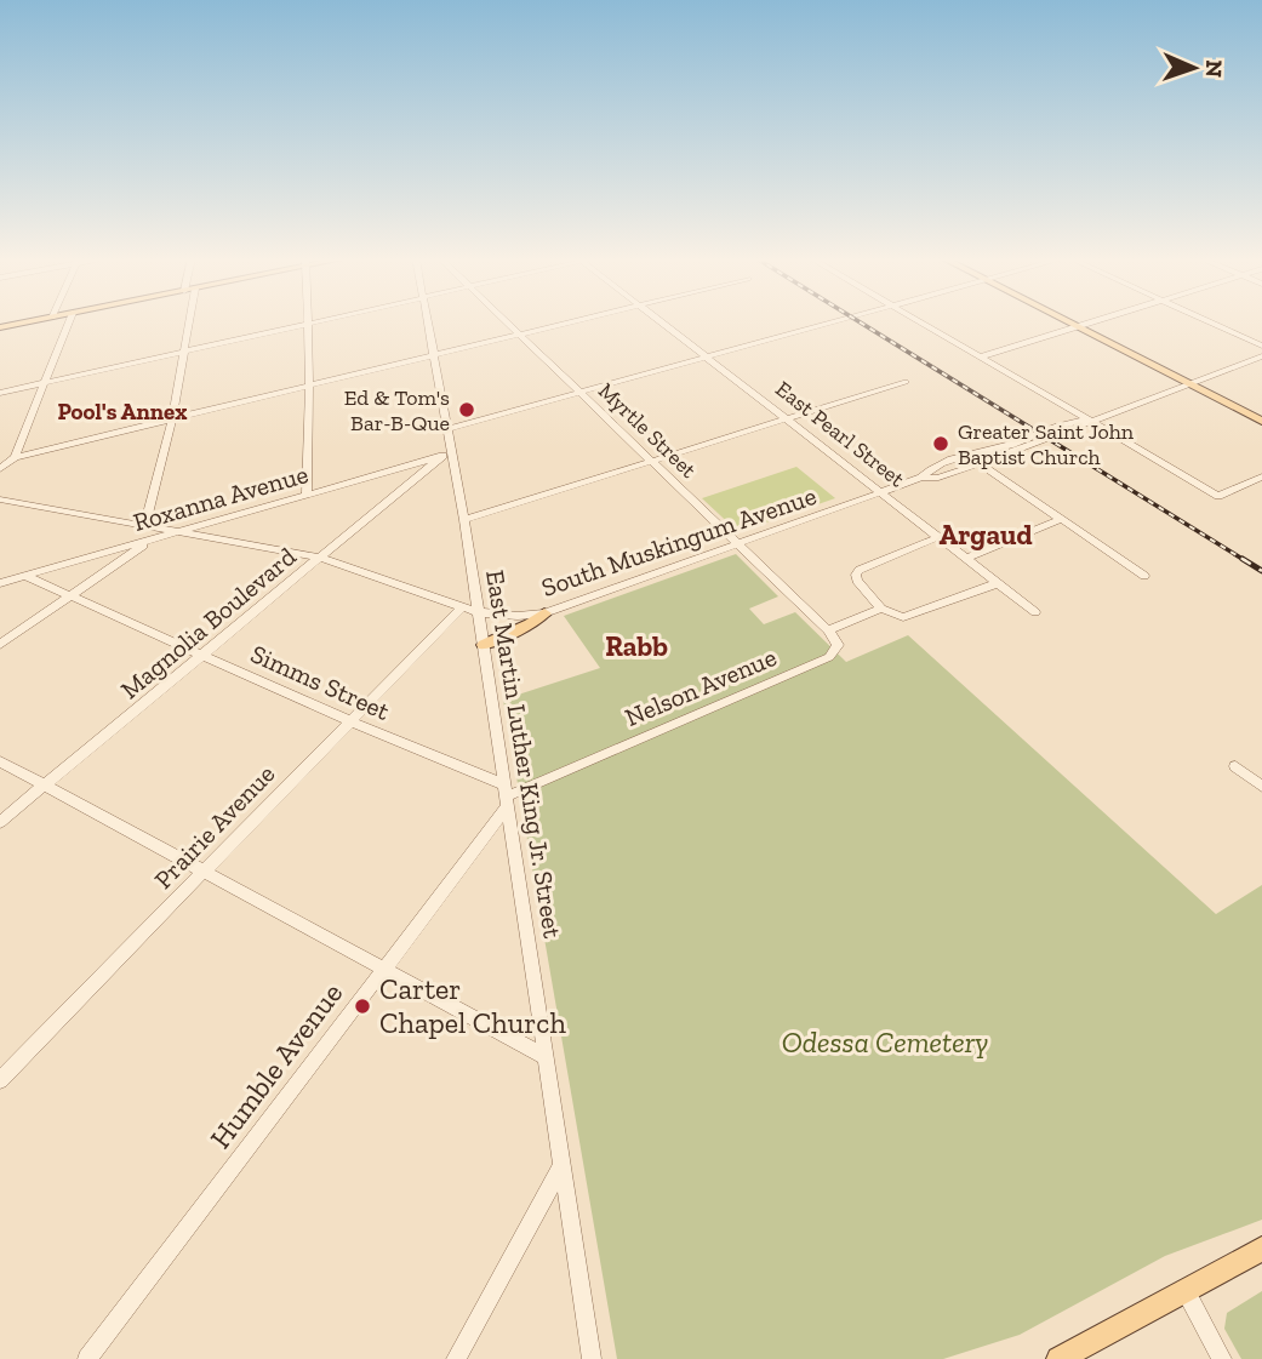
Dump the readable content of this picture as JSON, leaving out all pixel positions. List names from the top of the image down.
{
  "streets": {
    "street": [
      "Myrtle Street",
      "East Pearl Street",
      "Roxanna Avenue",
      "South Muskingum Avenue",
      "Magnolia Boulevard",
      "Simms Street",
      "Nelson Avenue",
      "East Martin Luther King Jr. Street",
      "Prairie Avenue",
      "Humble Avenue"
    ]
  },
  "crossings": [
    ["Myrtle Street", "South Muskingum Avenue"],
    ["Myrtle Street", "Nelson Avenue"],
    ["East Pearl Street", "South Muskingum Avenue"],
    ["Roxanna Avenue", "South Muskingum Avenue"],
    ["Roxanna Avenue", "Magnolia Boulevard"],
    ["Roxanna Avenue", "Simms Street"],
    ["Roxanna Avenue", "East Martin Luther King Jr. Street"],
    ["South Muskingum Avenue", "Magnolia Boulevard"],
    ["South Muskingum Avenue", "East Martin Luther King Jr. Street"],
    ["South Muskingum Avenue", "Prairie Avenue"],
    ["Magnolia Boulevard", "Simms Street"],
    ["Magnolia Boulevard", "East Martin Luther King Jr. Street"],
    ["Simms Street", "Nelson Avenue"],
    ["Simms Street", "East Martin Luther King Jr. Street"],
    ["Simms Street", "Prairie Avenue"],
    ["Simms Street", "Humble Avenue"],
    ["Nelson Avenue", "East Martin Luther King Jr. Street"],
    ["Nelson Avenue", "Humble Avenue"],
    ["East Martin Luther King Jr. Street", "Humble Avenue"]
  ],
  "districts": ["Pool's Annex", "Argaud", "Rabb"],
  "parks": ["Odessa Cemetery"],
  "places": ["Ed & Tom's Bar-B-Que", "Greater Saint John Baptist Church", "Carter Chapel Church"],
  "north": "right"
}
